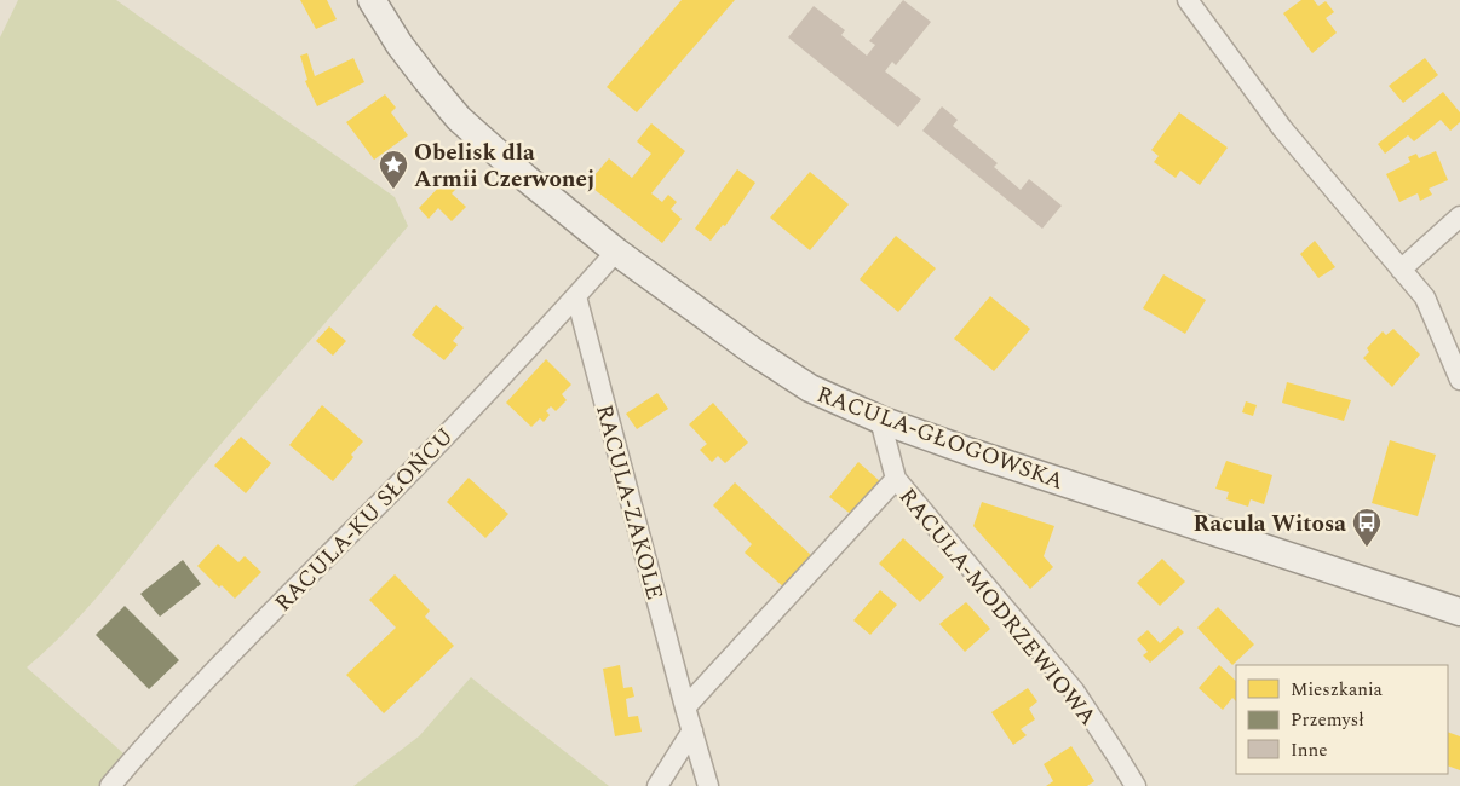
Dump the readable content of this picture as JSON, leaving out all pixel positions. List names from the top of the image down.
{
  "streets": {
    "street": [
      "RACULA-GŁOGOWSKA",
      "RACULA-ZAKOLE",
      "RACULA-KU SŁOŃCU",
      "RACULA-MODRZEWIOWA"
    ]
  },
  "crossings": [
    ["RACULA-GŁOGOWSKA", "RACULA-KU SŁOŃCU"],
    ["RACULA-GŁOGOWSKA", "RACULA-MODRZEWIOWA"],
    ["RACULA-ZAKOLE", "RACULA-KU SŁOŃCU"]
  ],
  "places": {
    "place": ["Obelisk dla Armii Czerwonej"],
    "bus stop": ["Racula Witosa"]
  },
  "legend": ["Mieszkania", "Przemysł", "Inne"]
}
